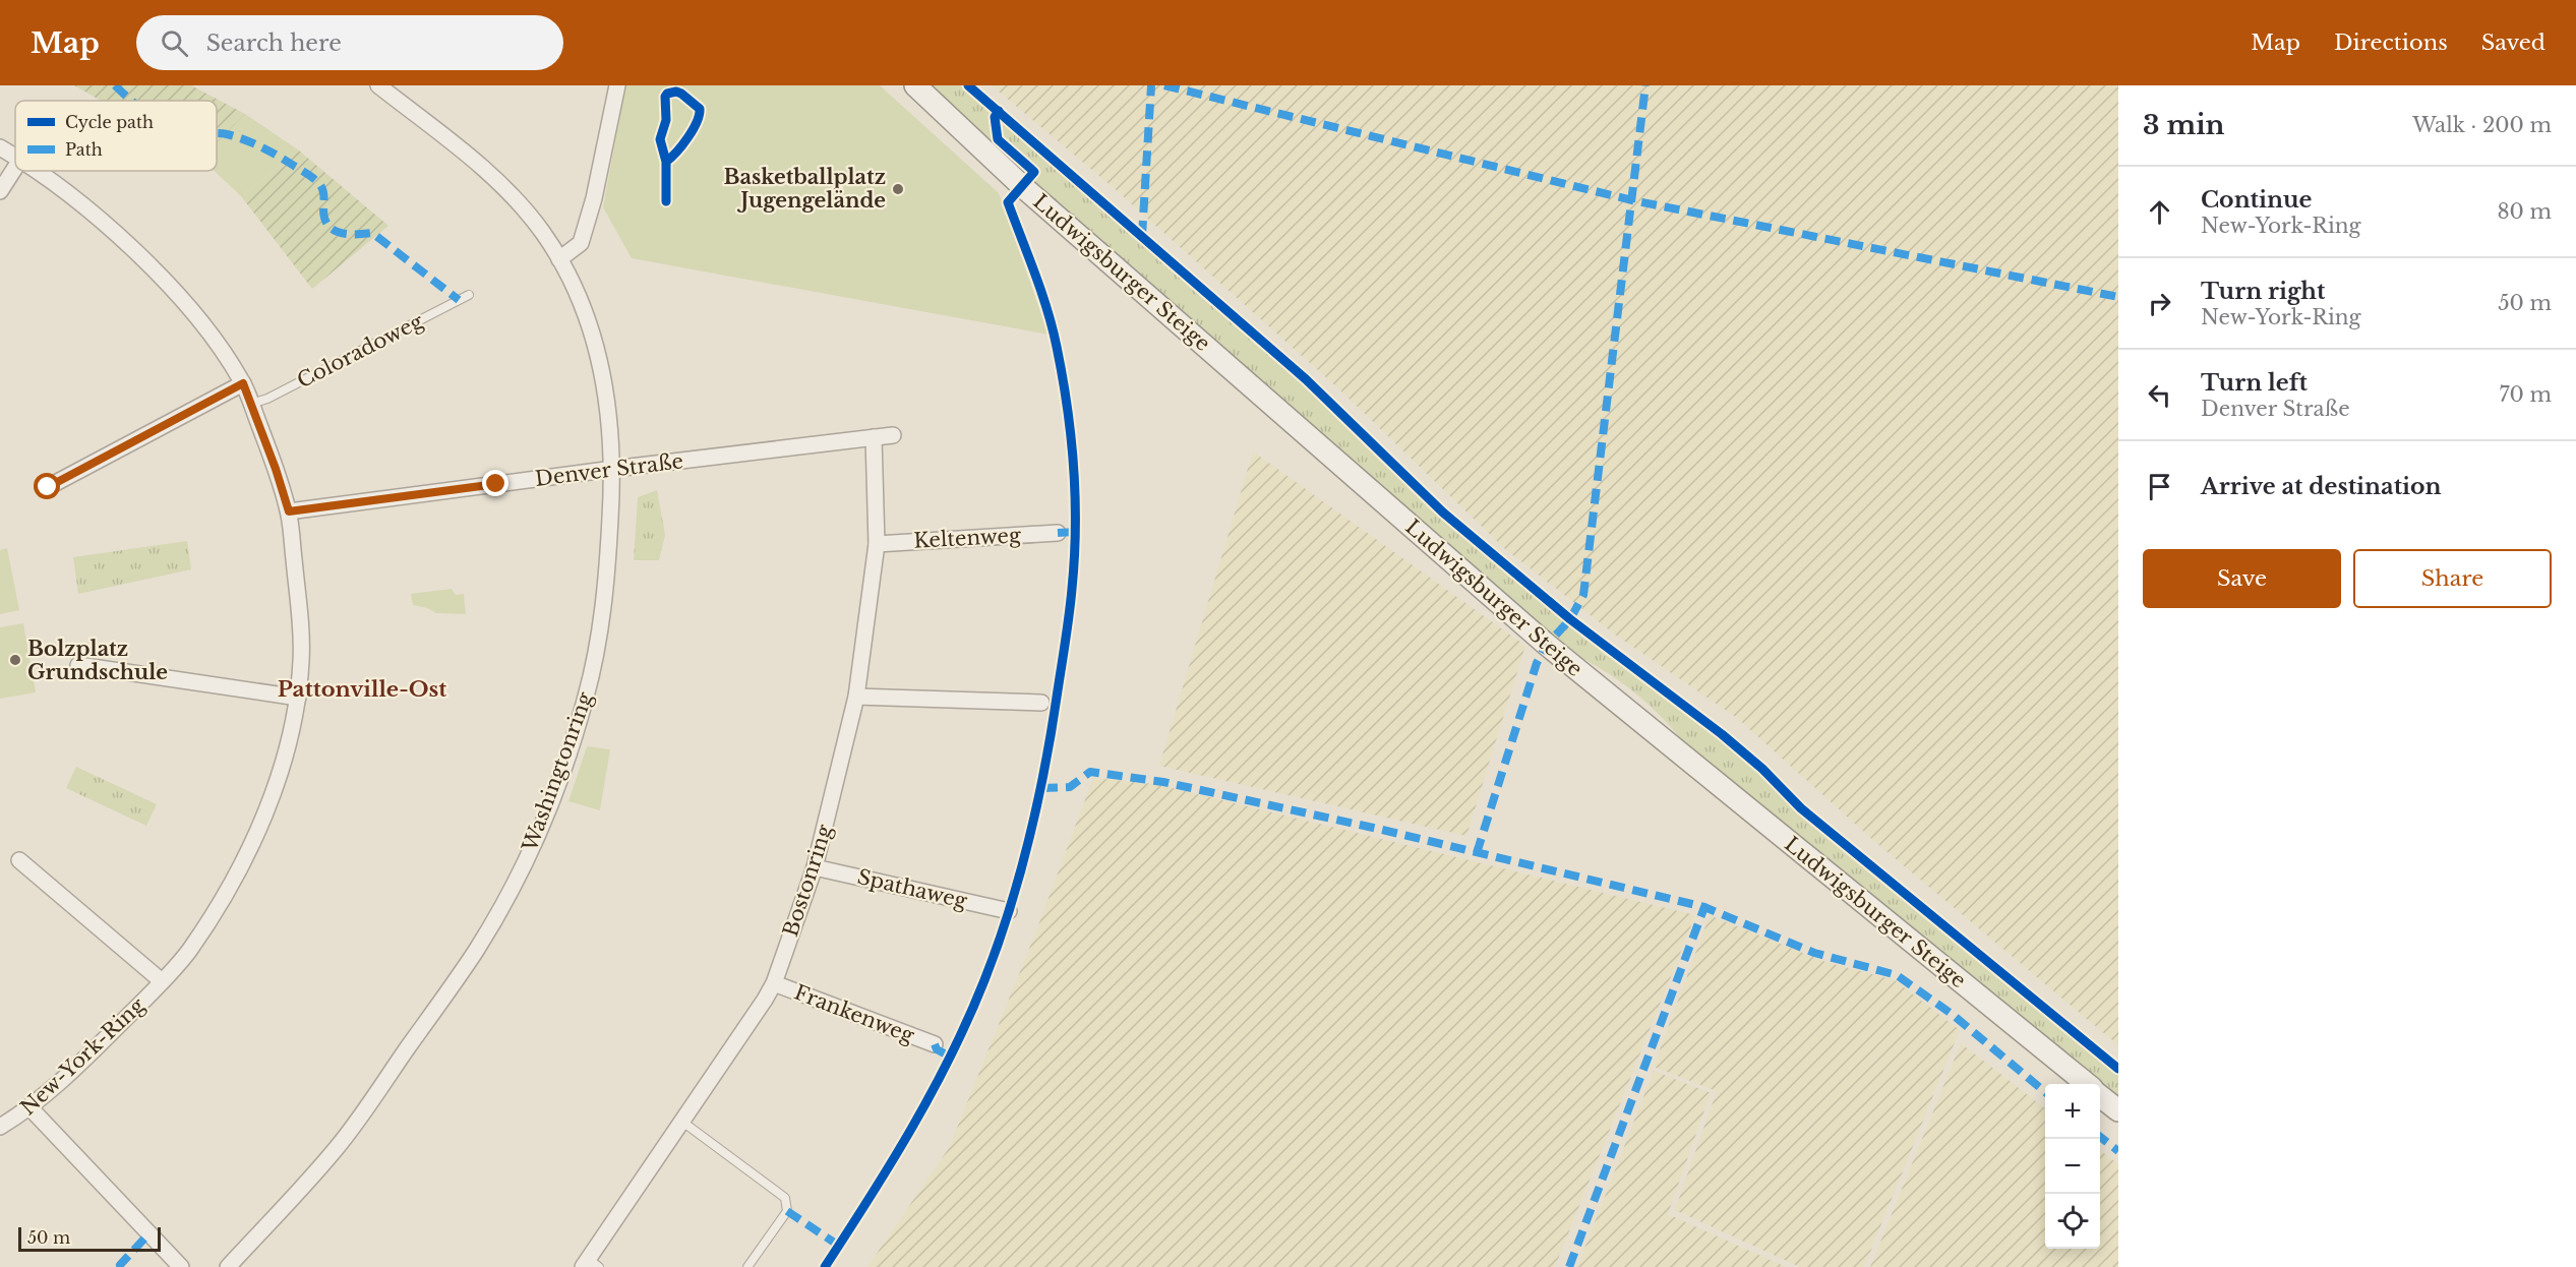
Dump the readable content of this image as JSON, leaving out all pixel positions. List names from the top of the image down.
{
  "streets": {
    "main road": ["Ludwigsburger Steige"],
    "street": [
      "Denver Straße",
      "Keltenweg",
      "Washingtonring",
      "Bostonring",
      "Spathaweg",
      "Frankenweg",
      "New-York-Ring"
    ],
    "lane": ["Coloradoweg"]
  },
  "crossings": [
    ["Coloradoweg", "New-York-Ring"],
    ["Denver Straße", "Washingtonring"],
    ["Denver Straße", "Bostonring"],
    ["Denver Straße", "New-York-Ring"],
    ["Keltenweg", "Bostonring"],
    ["Bostonring", "Spathaweg"],
    ["Bostonring", "Frankenweg"]
  ],
  "districts": ["Pattonville-Ost"],
  "places": ["Basketballplatz Jugengelände", "Bolzplatz Grundschule"],
  "legend": ["Cycle path", "Path"],
  "scale_bar": "50 m",
  "page": {
    "header": "Map",
    "search": "Search here",
    "nav": ["Map", "Directions", "Saved"],
    "heading": ["3 min", "Walk · 200 m"],
    "list": [
      ["Continue", "New-York-Ring", "80 m"],
      ["Turn right", "New-York-Ring", "50 m"],
      ["Turn left", "Denver Straße", "70 m"],
      "Arrive at destination"
    ],
    "buttons": ["Save", "Share"],
    "map_buttons": ["+", "−"],
    "scale": "50 m"
  }
}
